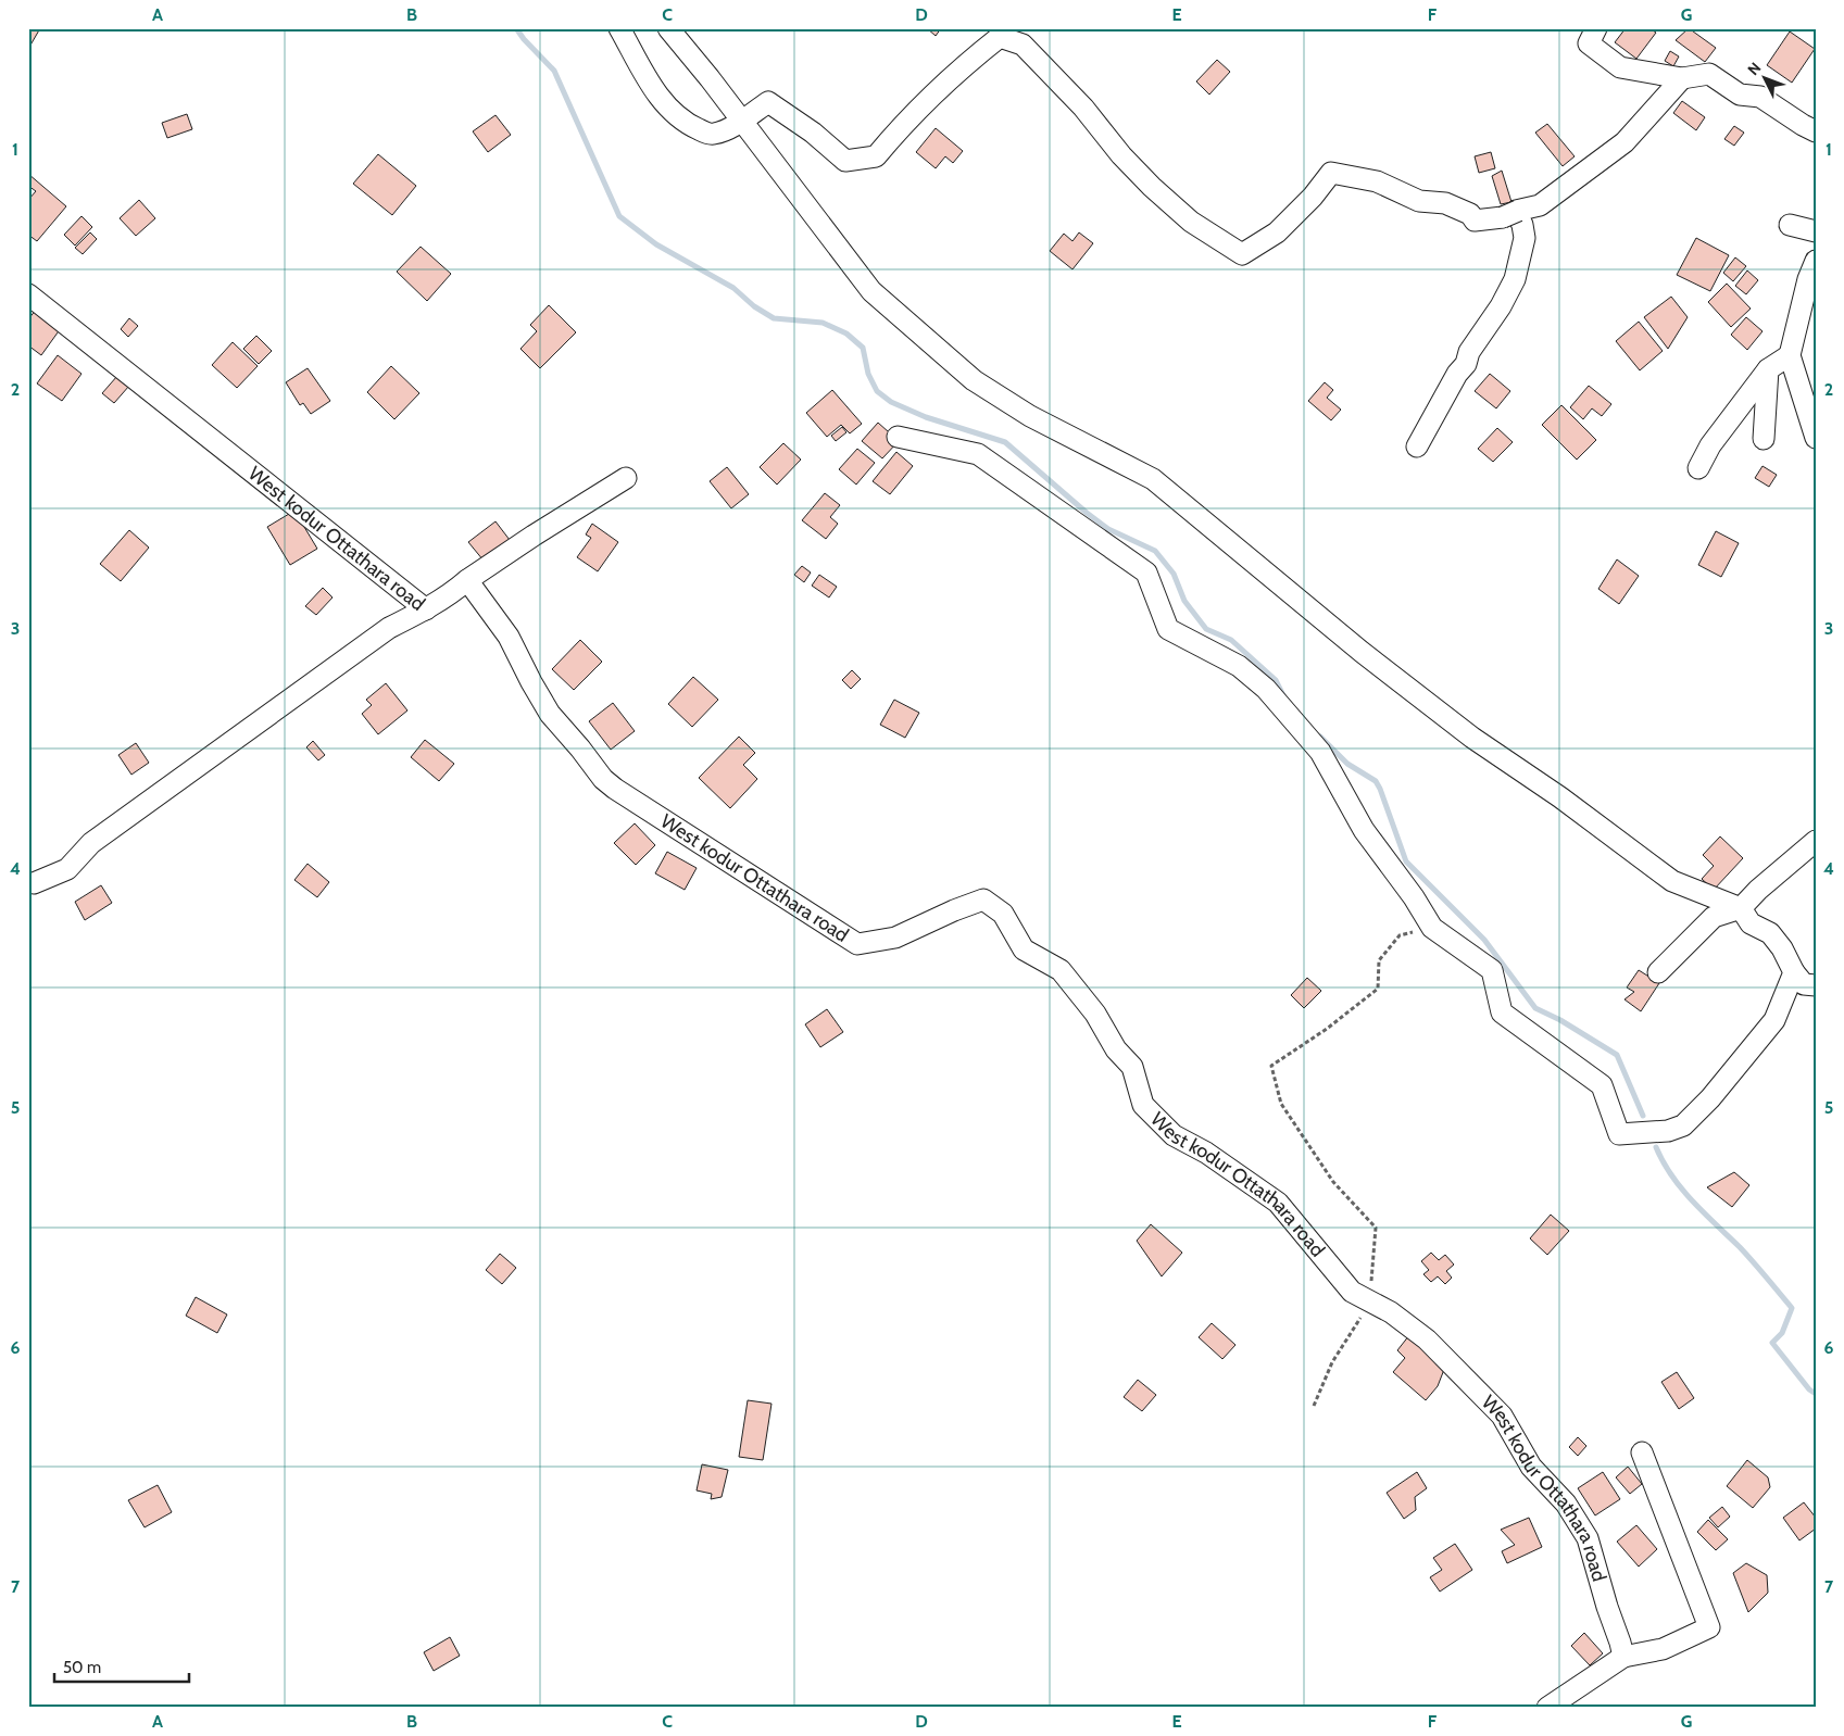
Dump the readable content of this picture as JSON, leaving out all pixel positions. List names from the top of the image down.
{
  "streets": {
    "street": ["West kodur Ottathara road"]
  },
  "scale_bar": "50 m",
  "north": "top left",
  "grid": {
    "columns": [
      "A",
      "B",
      "C",
      "D",
      "E",
      "F",
      "G"
    ],
    "rows": [
      "1",
      "2",
      "3",
      "4",
      "5",
      "6",
      "7"
    ]
  }
}
